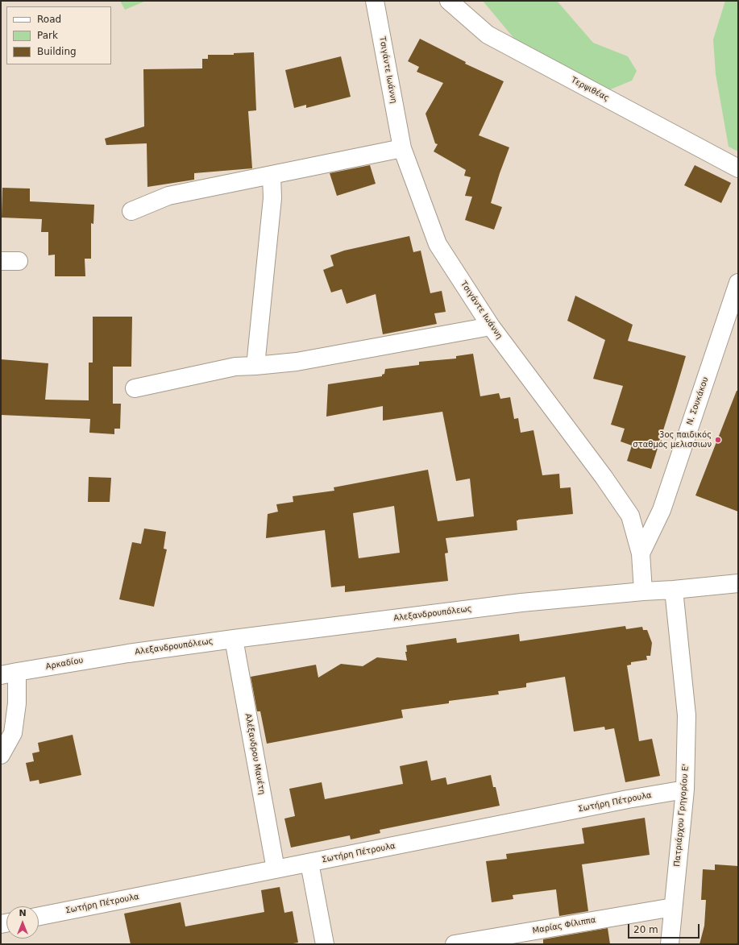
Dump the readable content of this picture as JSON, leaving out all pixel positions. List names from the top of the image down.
{
  "streets": {
    "street": [
      "Τσιγάντε Ιωάννη",
      "Τερψιθέας",
      "Ν. Σουκάκου",
      "Αλεξανδρουπόλεως",
      "Αρκαδίου",
      "Αλέξανδρου Μανέτη",
      "Σωτήρη Πέτρουλα",
      "Πατριάρχου Γρηγορίου Ε'",
      "Μαρίας Φίλιππα"
    ]
  },
  "crossings": [
    ["Τσιγάντε Ιωάννη", "Ν. Σουκάκου"],
    ["Τσιγάντε Ιωάννη", "Αλεξανδρουπόλεως"],
    ["Αλεξανδρουπόλεως", "Αρκαδίου"],
    ["Αλεξανδρουπόλεως", "Αλέξανδρου Μανέτη"],
    ["Αλεξανδρουπόλεως", "Πατριάρχου Γρηγορίου Ε'"],
    ["Αλέξανδρου Μανέτη", "Σωτήρη Πέτρουλα"],
    ["Σωτήρη Πέτρουλα", "Πατριάρχου Γρηγορίου Ε'"],
    ["Πατριάρχου Γρηγορίου Ε'", "Μαρίας Φίλιππα"]
  ],
  "places": ["3ος παιδικός σταθμός μελισσιων"],
  "legend": ["Road", "Park", "Building"],
  "scale_bar": "20 m",
  "north": "top"
}
